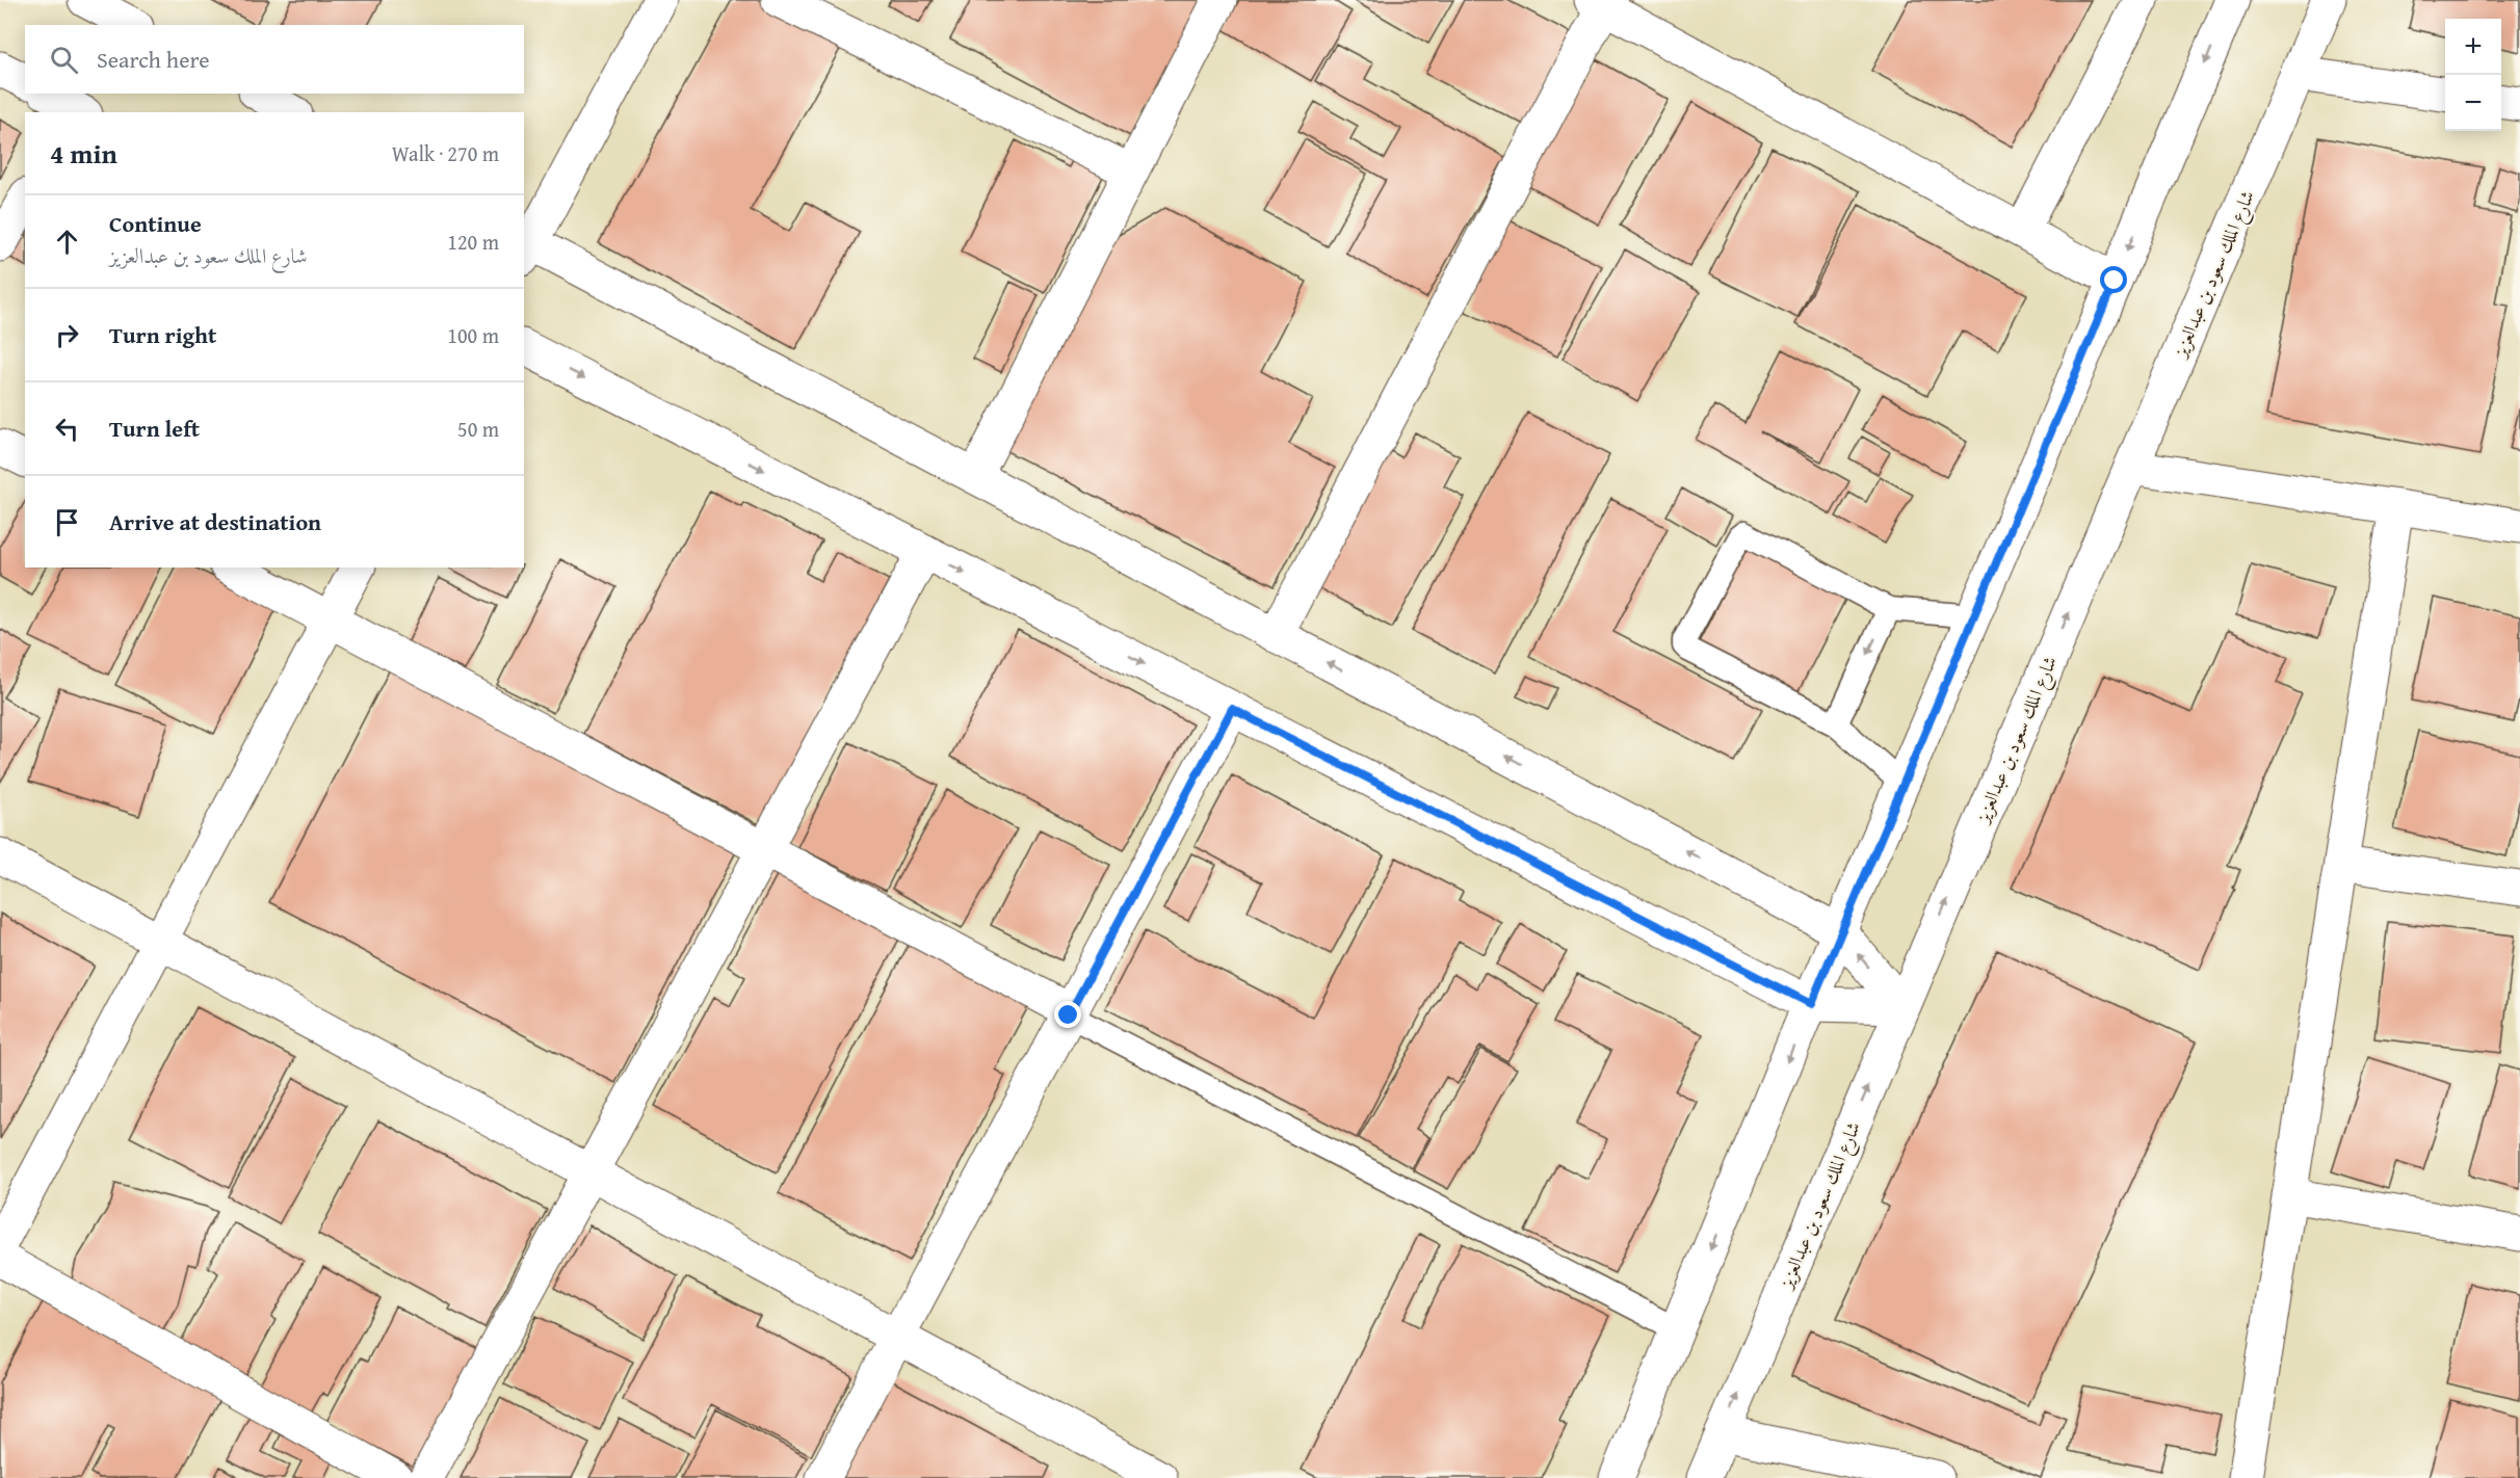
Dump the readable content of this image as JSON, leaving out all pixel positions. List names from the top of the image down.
{
  "streets": {
    "street": ["شارع الملك سعود بن عبدالعزيز"]
  },
  "page": {
    "map_buttons": ["+", "−"],
    "search": "Search here",
    "heading": ["4 min", "Walk · 270 m"],
    "list": [
      ["Continue", "شارع الملك سعود بن عبدالعزيز", "120 m"],
      ["Turn right", "100 m"],
      ["Turn left", "50 m"],
      "Arrive at destination"
    ]
  }
}
